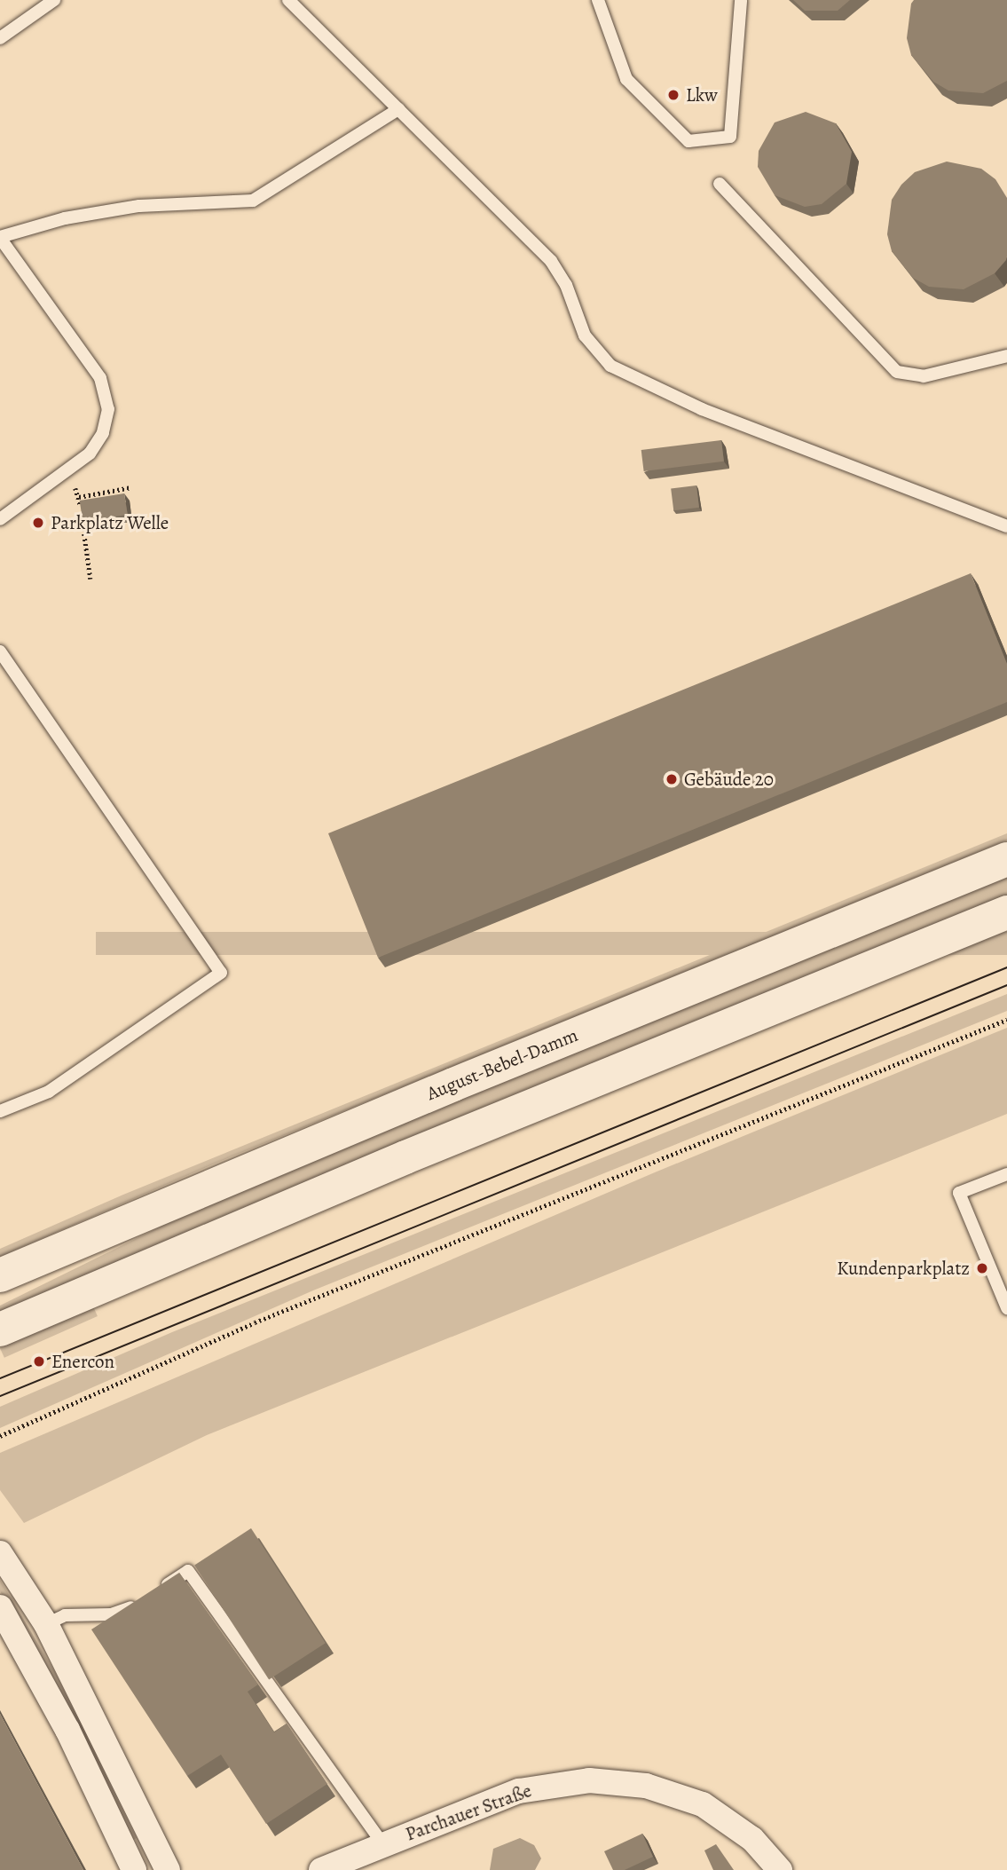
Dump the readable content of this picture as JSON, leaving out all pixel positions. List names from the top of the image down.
{
  "streets": {
    "main road": ["August-Bebel-Damm"],
    "street": ["Parchauer Straße"]
  },
  "places": [
    "Lkw",
    "Parkplatz Welle",
    "Gebäude 20",
    "Kundenparkplatz",
    "Enercon"
  ]
}
